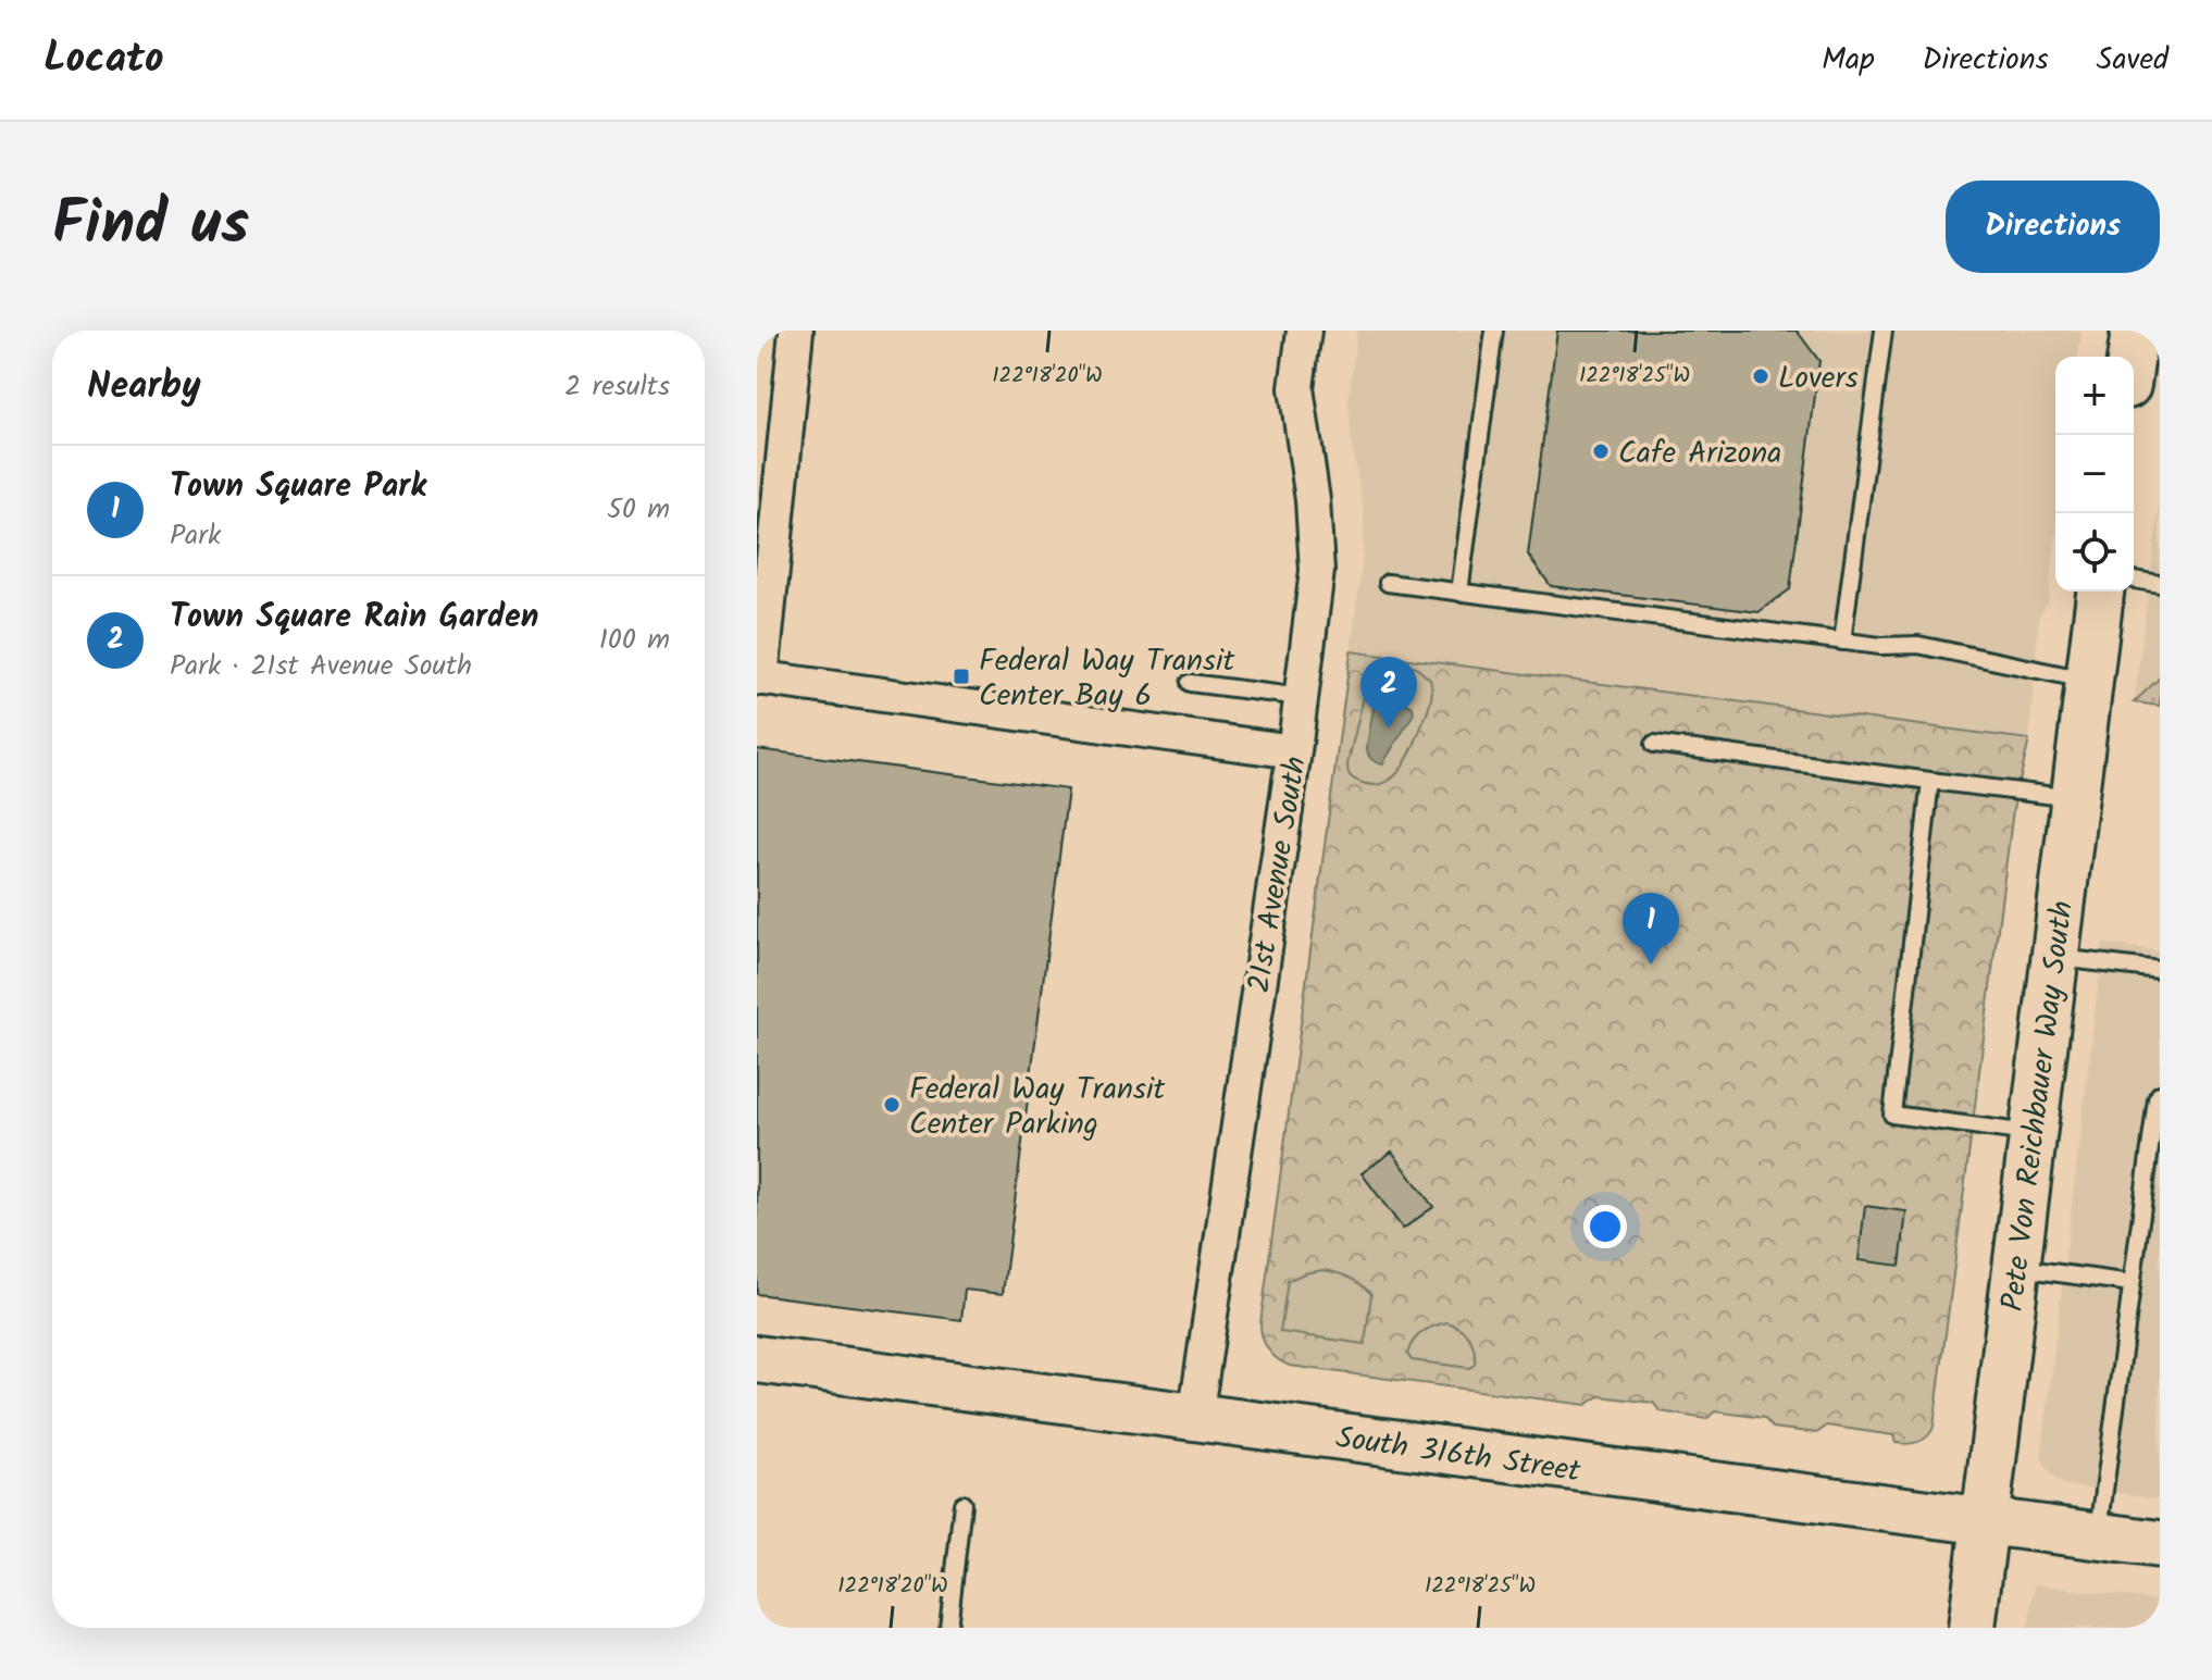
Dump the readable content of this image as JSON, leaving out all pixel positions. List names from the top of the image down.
{
  "streets": {
    "street": ["21st Avenue South", "Pete Von Reichbauer Way South", "South 316th Street"]
  },
  "crossings": [
    ["21st Avenue South", "South 316th Street"],
    ["Pete Von Reichbauer Way South", "South 316th Street"]
  ],
  "places": {
    "other": ["Lovers", "Cafe Arizona", "Federal Way Transit Center Parking"],
    "transit": ["Federal Way Transit Center Bay 6"]
  },
  "page": {
    "header": "Locato",
    "nav": ["Map", "Directions", "Saved"],
    "title": "Find us",
    "buttons": "Directions",
    "heading": ["Nearby", "2 results"],
    "map_buttons": ["+", "−"],
    "list": [
      {
        "mark": "1",
        "name": "Town Square Park",
        "note": "Park",
        "value": "50 m"
      },
      {
        "mark": "2",
        "name": "Town Square Rain Garden",
        "note": "Park · 21st Avenue South",
        "value": "100 m"
      }
    ],
    "pins": ["2", "1"]
  },
  "coordinates": ["122°18'20\"W", "122°18'25\"W"]
}
